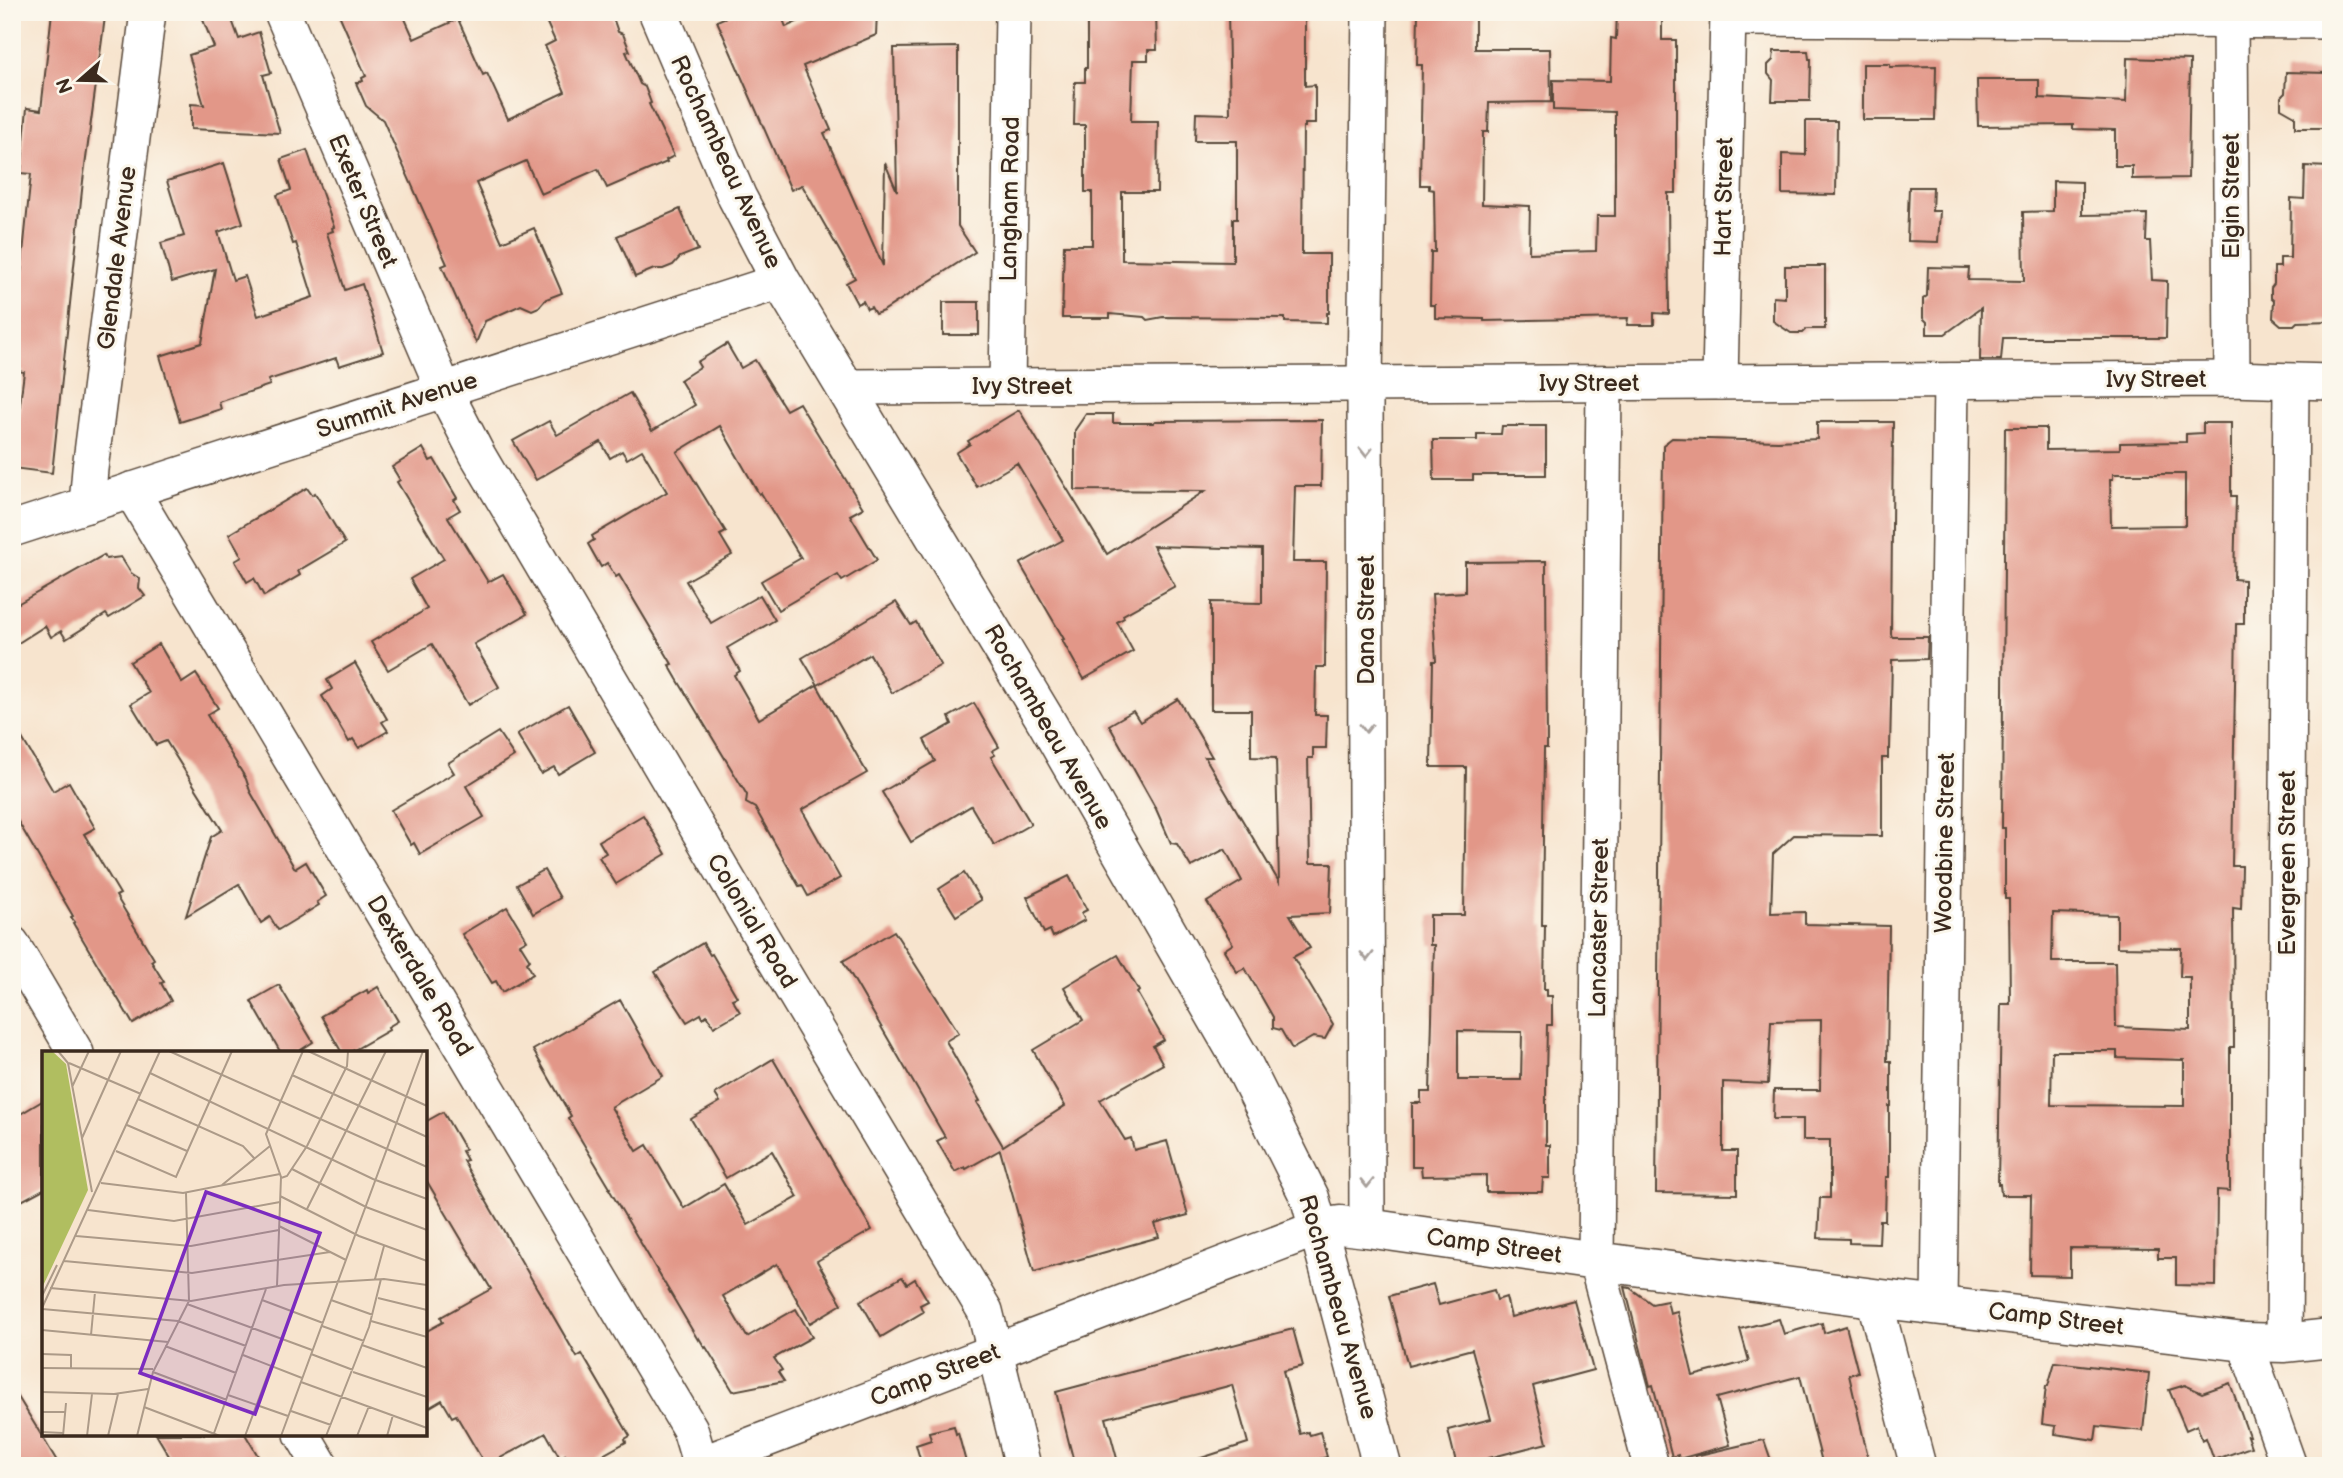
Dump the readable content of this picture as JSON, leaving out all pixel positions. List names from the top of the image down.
{
  "streets": {
    "street": [
      "Rochambeau Avenue",
      "Elgin Street",
      "Hart Street",
      "Langham Road",
      "Exeter Street",
      "Glendale Avenue",
      "Ivy Street",
      "Summit Avenue",
      "Dana Street",
      "Woodbine Street",
      "Evergreen Street",
      "Colonial Road",
      "Lancaster Street",
      "Dexterdale Road",
      "Camp Street"
    ]
  },
  "crossings": [
    ["Rochambeau Avenue", "Ivy Street"],
    ["Rochambeau Avenue", "Summit Avenue"],
    ["Rochambeau Avenue", "Camp Street"],
    ["Elgin Street", "Ivy Street"],
    ["Hart Street", "Ivy Street"],
    ["Langham Road", "Ivy Street"],
    ["Exeter Street", "Summit Avenue"],
    ["Exeter Street", "Colonial Road"],
    ["Glendale Avenue", "Summit Avenue"],
    ["Ivy Street", "Dana Street"],
    ["Ivy Street", "Woodbine Street"],
    ["Ivy Street", "Evergreen Street"],
    ["Ivy Street", "Lancaster Street"],
    ["Summit Avenue", "Colonial Road"],
    ["Summit Avenue", "Dexterdale Road"],
    ["Dana Street", "Camp Street"],
    ["Woodbine Street", "Camp Street"],
    ["Evergreen Street", "Camp Street"],
    ["Colonial Road", "Camp Street"],
    ["Lancaster Street", "Camp Street"],
    ["Dexterdale Road", "Camp Street"]
  ],
  "one_way": ["Dana Street"],
  "north": "left"
}
